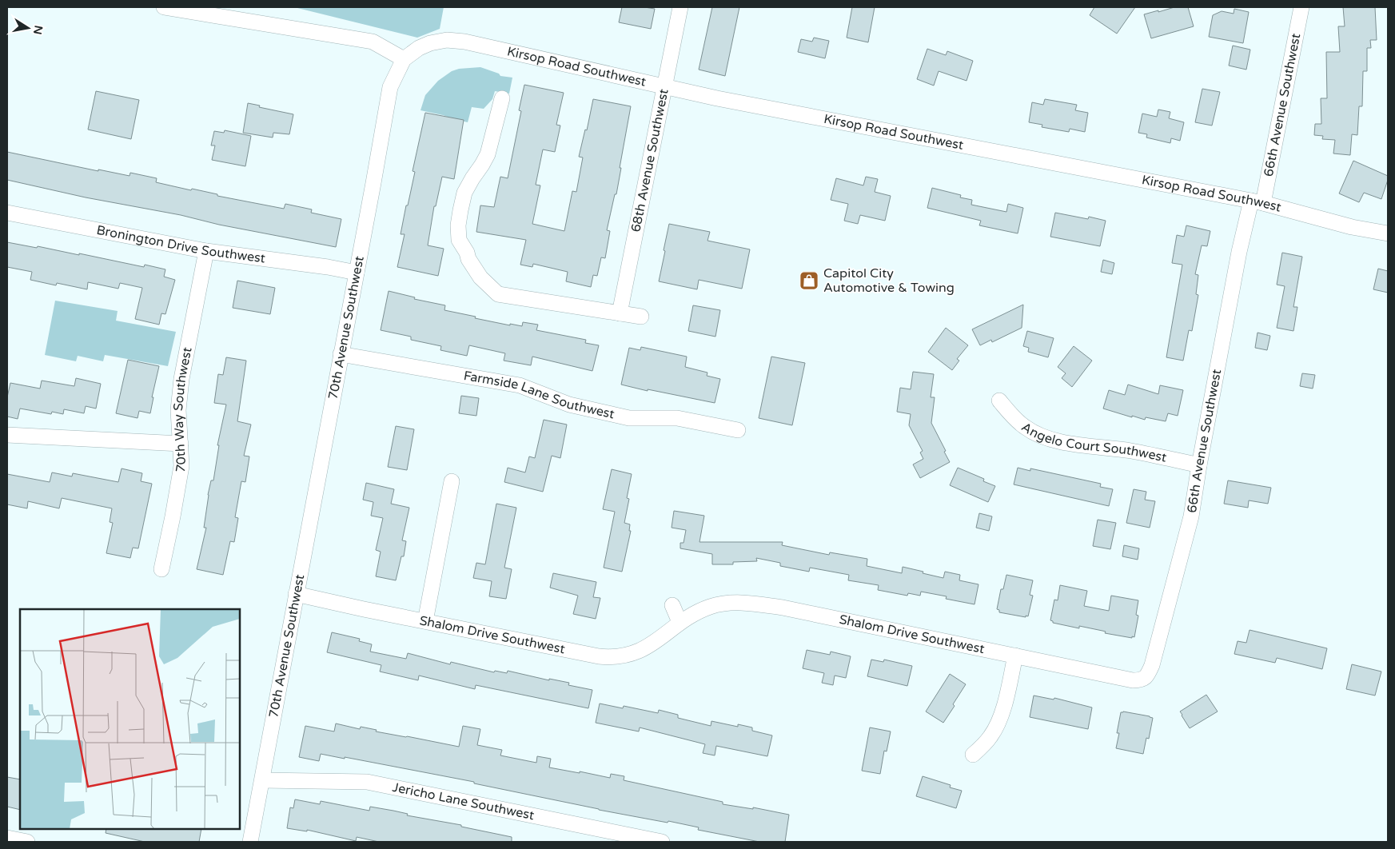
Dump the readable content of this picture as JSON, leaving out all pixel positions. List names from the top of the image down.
{
  "streets": {
    "street": [
      "Kirsop Road Southwest",
      "66th Avenue Southwest",
      "68th Avenue Southwest",
      "Bronington Drive Southwest",
      "70th Avenue Southwest",
      "Farmside Lane Southwest",
      "70th Way Southwest",
      "Angelo Court Southwest",
      "Shalom Drive Southwest",
      "Jericho Lane Southwest"
    ]
  },
  "crossings": [
    ["Kirsop Road Southwest", "66th Avenue Southwest"],
    ["Kirsop Road Southwest", "68th Avenue Southwest"],
    ["Kirsop Road Southwest", "70th Avenue Southwest"],
    ["66th Avenue Southwest", "Angelo Court Southwest"],
    ["66th Avenue Southwest", "Shalom Drive Southwest"],
    ["Bronington Drive Southwest", "70th Avenue Southwest"],
    ["Bronington Drive Southwest", "70th Way Southwest"],
    ["70th Avenue Southwest", "Farmside Lane Southwest"],
    ["70th Avenue Southwest", "Shalom Drive Southwest"],
    ["70th Avenue Southwest", "Jericho Lane Southwest"]
  ],
  "places": {
    "shop": ["Capitol City Automotive & Towing"]
  },
  "north": "right"
}
